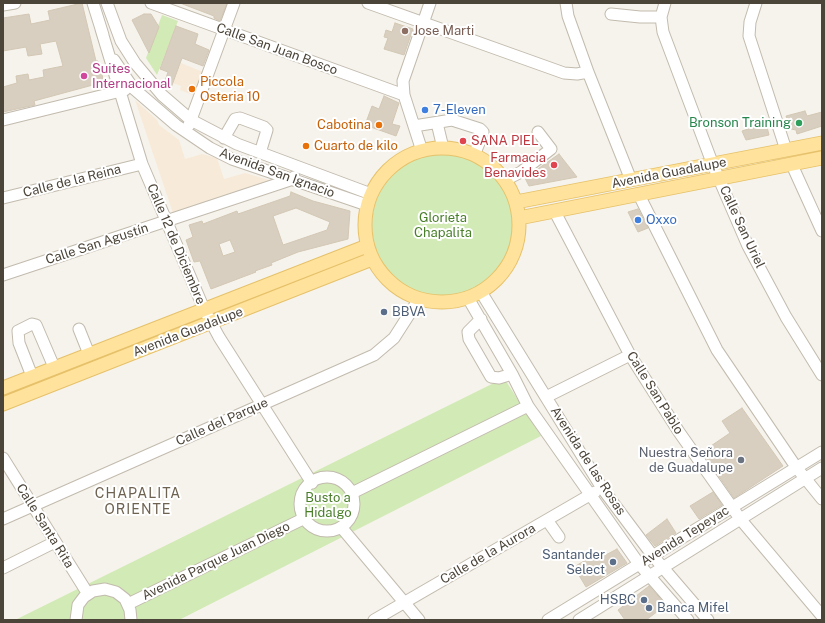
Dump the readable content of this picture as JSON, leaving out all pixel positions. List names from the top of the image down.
{
  "streets": {
    "main road": ["Avenida Guadalupe"],
    "street": [
      "Calle San Juan Bosco",
      "Avenida San Ignacio",
      "Calle de la Reina",
      "Calle San Uriel",
      "Calle San Agustín",
      "Calle 12 de Diciembre",
      "Calle San Pablo",
      "Calle del Parque",
      "Avenida de las Rosas",
      "Calle Santa Rita",
      "Avenida Tepeyac",
      "Calle de la Aurora",
      "Avenida Parque Juan Diego"
    ]
  },
  "crossings": [
    ["Avenida San Ignacio", "Calle San Agustín"],
    ["Avenida San Ignacio", "Calle 12 de Diciembre"],
    ["Avenida Guadalupe", "Calle San Uriel"],
    ["Avenida Guadalupe", "Calle 12 de Diciembre"],
    ["Avenida Guadalupe", "Calle San Pablo"],
    ["Calle de la Reina", "Calle 12 de Diciembre"],
    ["Calle San Agustín", "Calle 12 de Diciembre"],
    ["Calle 12 de Diciembre", "Calle del Parque"],
    ["Calle 12 de Diciembre", "Avenida Parque Juan Diego"],
    ["Calle San Pablo", "Avenida Tepeyac"],
    ["Calle del Parque", "Calle Santa Rita"],
    ["Avenida de las Rosas", "Avenida Tepeyac"],
    ["Avenida de las Rosas", "Calle de la Aurora"]
  ],
  "districts": ["CHAPALITA ORIENTE"],
  "parks": ["Glorieta Chapalita", "Busto a Hidalgo"],
  "places": [
    "Jose Marti",
    "Suites Internacional",
    "Piccola Osteria 10",
    "7-Eleven",
    "Bronson Training",
    "Cabotina",
    "SANA PIEL",
    "Cuarto de kilo",
    "Farmacia Benavides",
    "Oxxo",
    "BBVA",
    "Nuestra Señora de Guadalupe",
    "Santander Select",
    "HSBC",
    "Banca Mifel"
  ]
}
